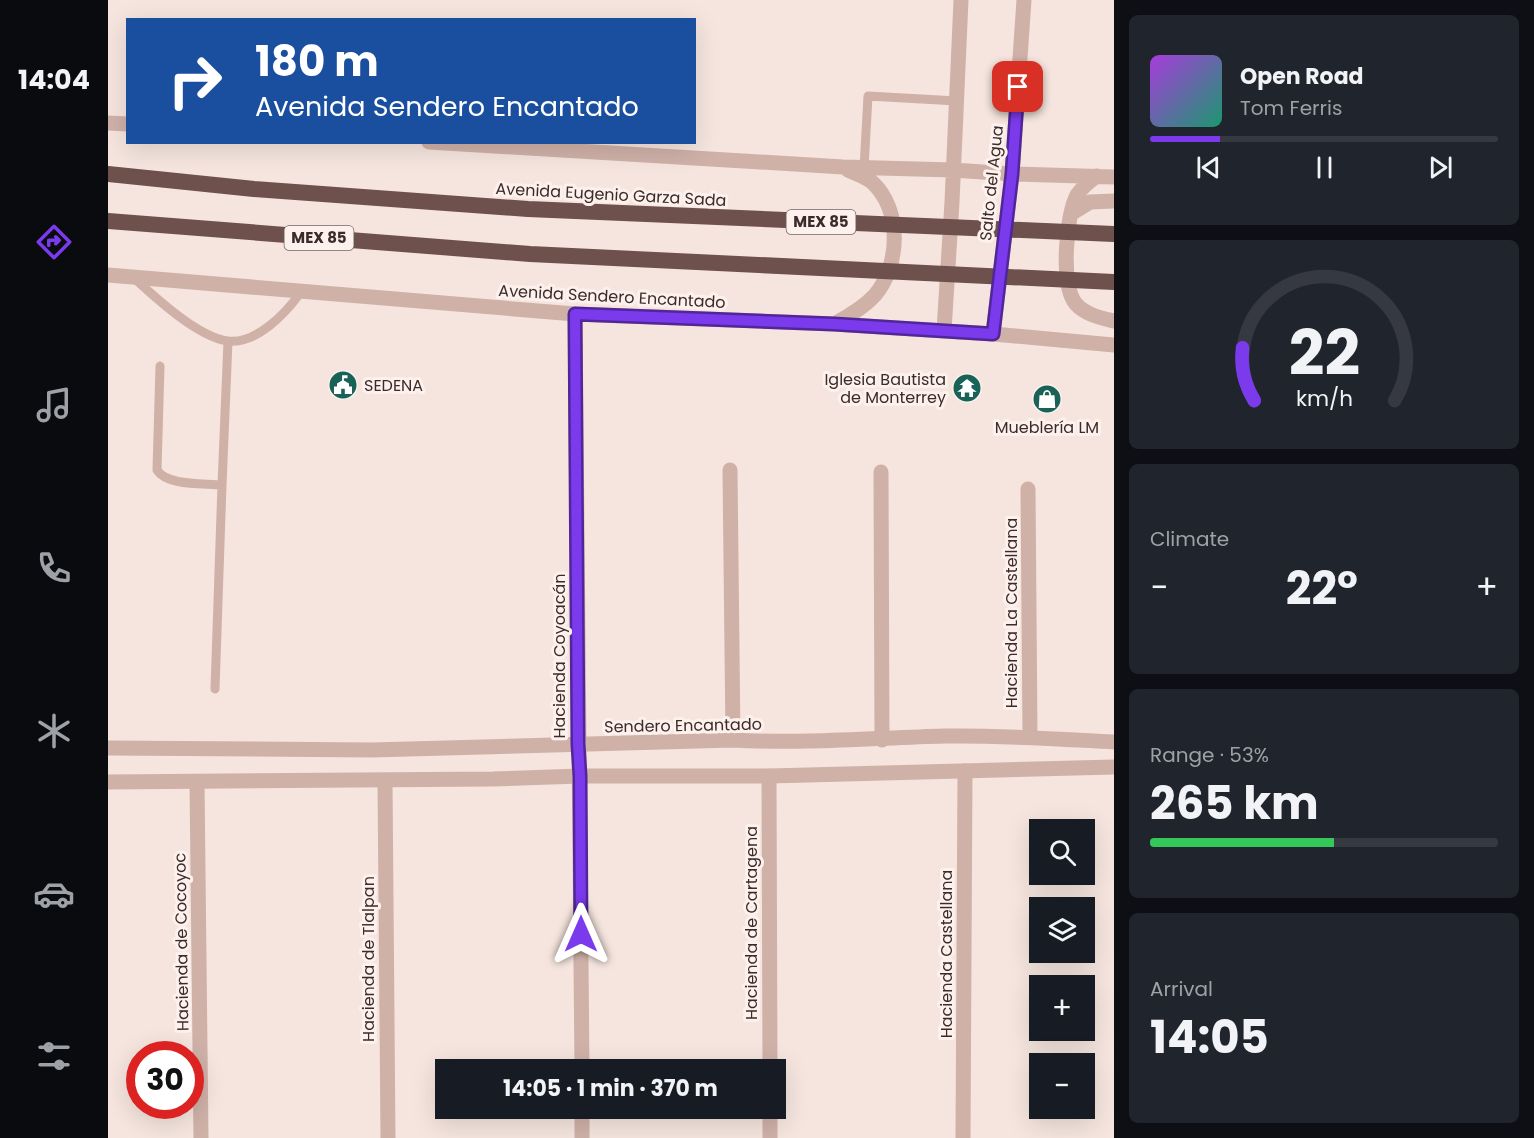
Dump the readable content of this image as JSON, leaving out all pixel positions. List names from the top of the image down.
{
  "streets": {
    "highway": ["Avenida Eugenio Garza Sada", "MEX 85"],
    "street": [
      "Salto del Agua",
      "Avenida Sendero Encantado",
      "Hacienda La Castellana",
      "Hacienda Coyoacán",
      "Sendero Encantado",
      "Hacienda de Cartagena",
      "Hacienda de Cocoyoc",
      "Hacienda Castellana",
      "Hacienda de Tlalpan"
    ]
  },
  "crossings": [
    ["Salto del Agua", "Avenida Sendero Encantado"],
    ["Avenida Sendero Encantado", "Hacienda Coyoacán"],
    ["Hacienda La Castellana", "Sendero Encantado"],
    ["Hacienda Coyoacán", "Sendero Encantado"]
  ],
  "places": {
    "public building": ["SEDENA"],
    "temple": ["Iglesia Bautista de Monterrey"],
    "shop": ["Mueblería LM"]
  },
  "page": {
    "tabs": "14:04",
    "turn": ["180 m", "Avenida Sendero Encantado"],
    "song": ["Open Road", "Tom Ferris"],
    "tile": [
      "Climate",
      ["Range · 53%", "265 km"],
      ["Arrival", "14:05"]
    ],
    "heat": ["−", "22°", "+"],
    "map_buttons": ["+", "−"],
    "limit": "30",
    "trip": "14:05 · 1 min · 370 m",
    "gauge": ["22", "km/h"]
  }
}
